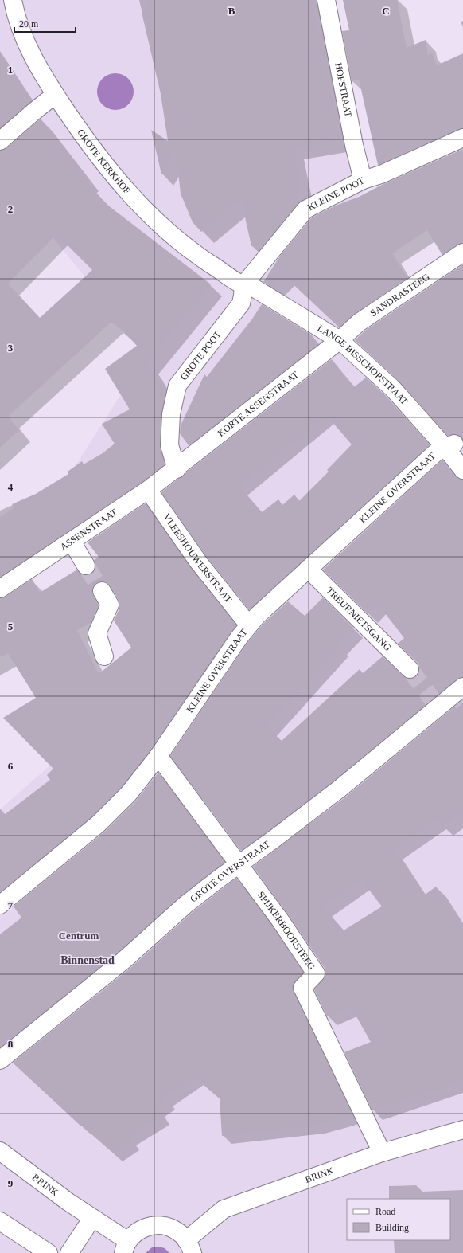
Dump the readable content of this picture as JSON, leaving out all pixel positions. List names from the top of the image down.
{
  "streets": {
    "street": [
      "HOFSTRAAT",
      "GROTE KERKHOF",
      "KLEINE POOT",
      "SANDRASTEEG",
      "GROTE POOT",
      "LANGE BISSCHOPSTRAAT",
      "KORTE ASSENSTRAAT",
      "KLEINE OVERSTRAAT",
      "ASSENSTRAAT",
      "VLEESHOUWERSTRAAT",
      "TREURNIETSGANG",
      "GROTE OVERSTRAAT",
      "SPIJKERBOORSTEEG",
      "BRINK"
    ]
  },
  "crossings": [
    ["HOFSTRAAT", "KLEINE POOT"],
    ["GROTE KERKHOF", "KLEINE POOT"],
    ["GROTE KERKHOF", "GROTE POOT"],
    ["GROTE KERKHOF", "LANGE BISSCHOPSTRAAT"],
    ["KLEINE POOT", "GROTE POOT"],
    ["KLEINE POOT", "LANGE BISSCHOPSTRAAT"],
    ["SANDRASTEEG", "LANGE BISSCHOPSTRAAT"],
    ["SANDRASTEEG", "KORTE ASSENSTRAAT"],
    ["GROTE POOT", "LANGE BISSCHOPSTRAAT"],
    ["GROTE POOT", "KORTE ASSENSTRAAT"],
    ["GROTE POOT", "ASSENSTRAAT"],
    ["LANGE BISSCHOPSTRAAT", "KORTE ASSENSTRAAT"],
    ["LANGE BISSCHOPSTRAAT", "KLEINE OVERSTRAAT"],
    ["KORTE ASSENSTRAAT", "ASSENSTRAAT"],
    ["KLEINE OVERSTRAAT", "VLEESHOUWERSTRAAT"],
    ["KLEINE OVERSTRAAT", "TREURNIETSGANG"],
    ["KLEINE OVERSTRAAT", "SPIJKERBOORSTEEG"],
    ["ASSENSTRAAT", "VLEESHOUWERSTRAAT"],
    ["GROTE OVERSTRAAT", "SPIJKERBOORSTEEG"],
    ["SPIJKERBOORSTEEG", "BRINK"]
  ],
  "districts": ["Centrum", "Binnenstad"],
  "legend": ["Road", "Building"],
  "scale_bar": "20 m",
  "grid": {
    "columns": ["B", "C"],
    "rows": [
      "1",
      "2",
      "3",
      "4",
      "5",
      "6",
      "7",
      "8",
      "9"
    ]
  }
}
